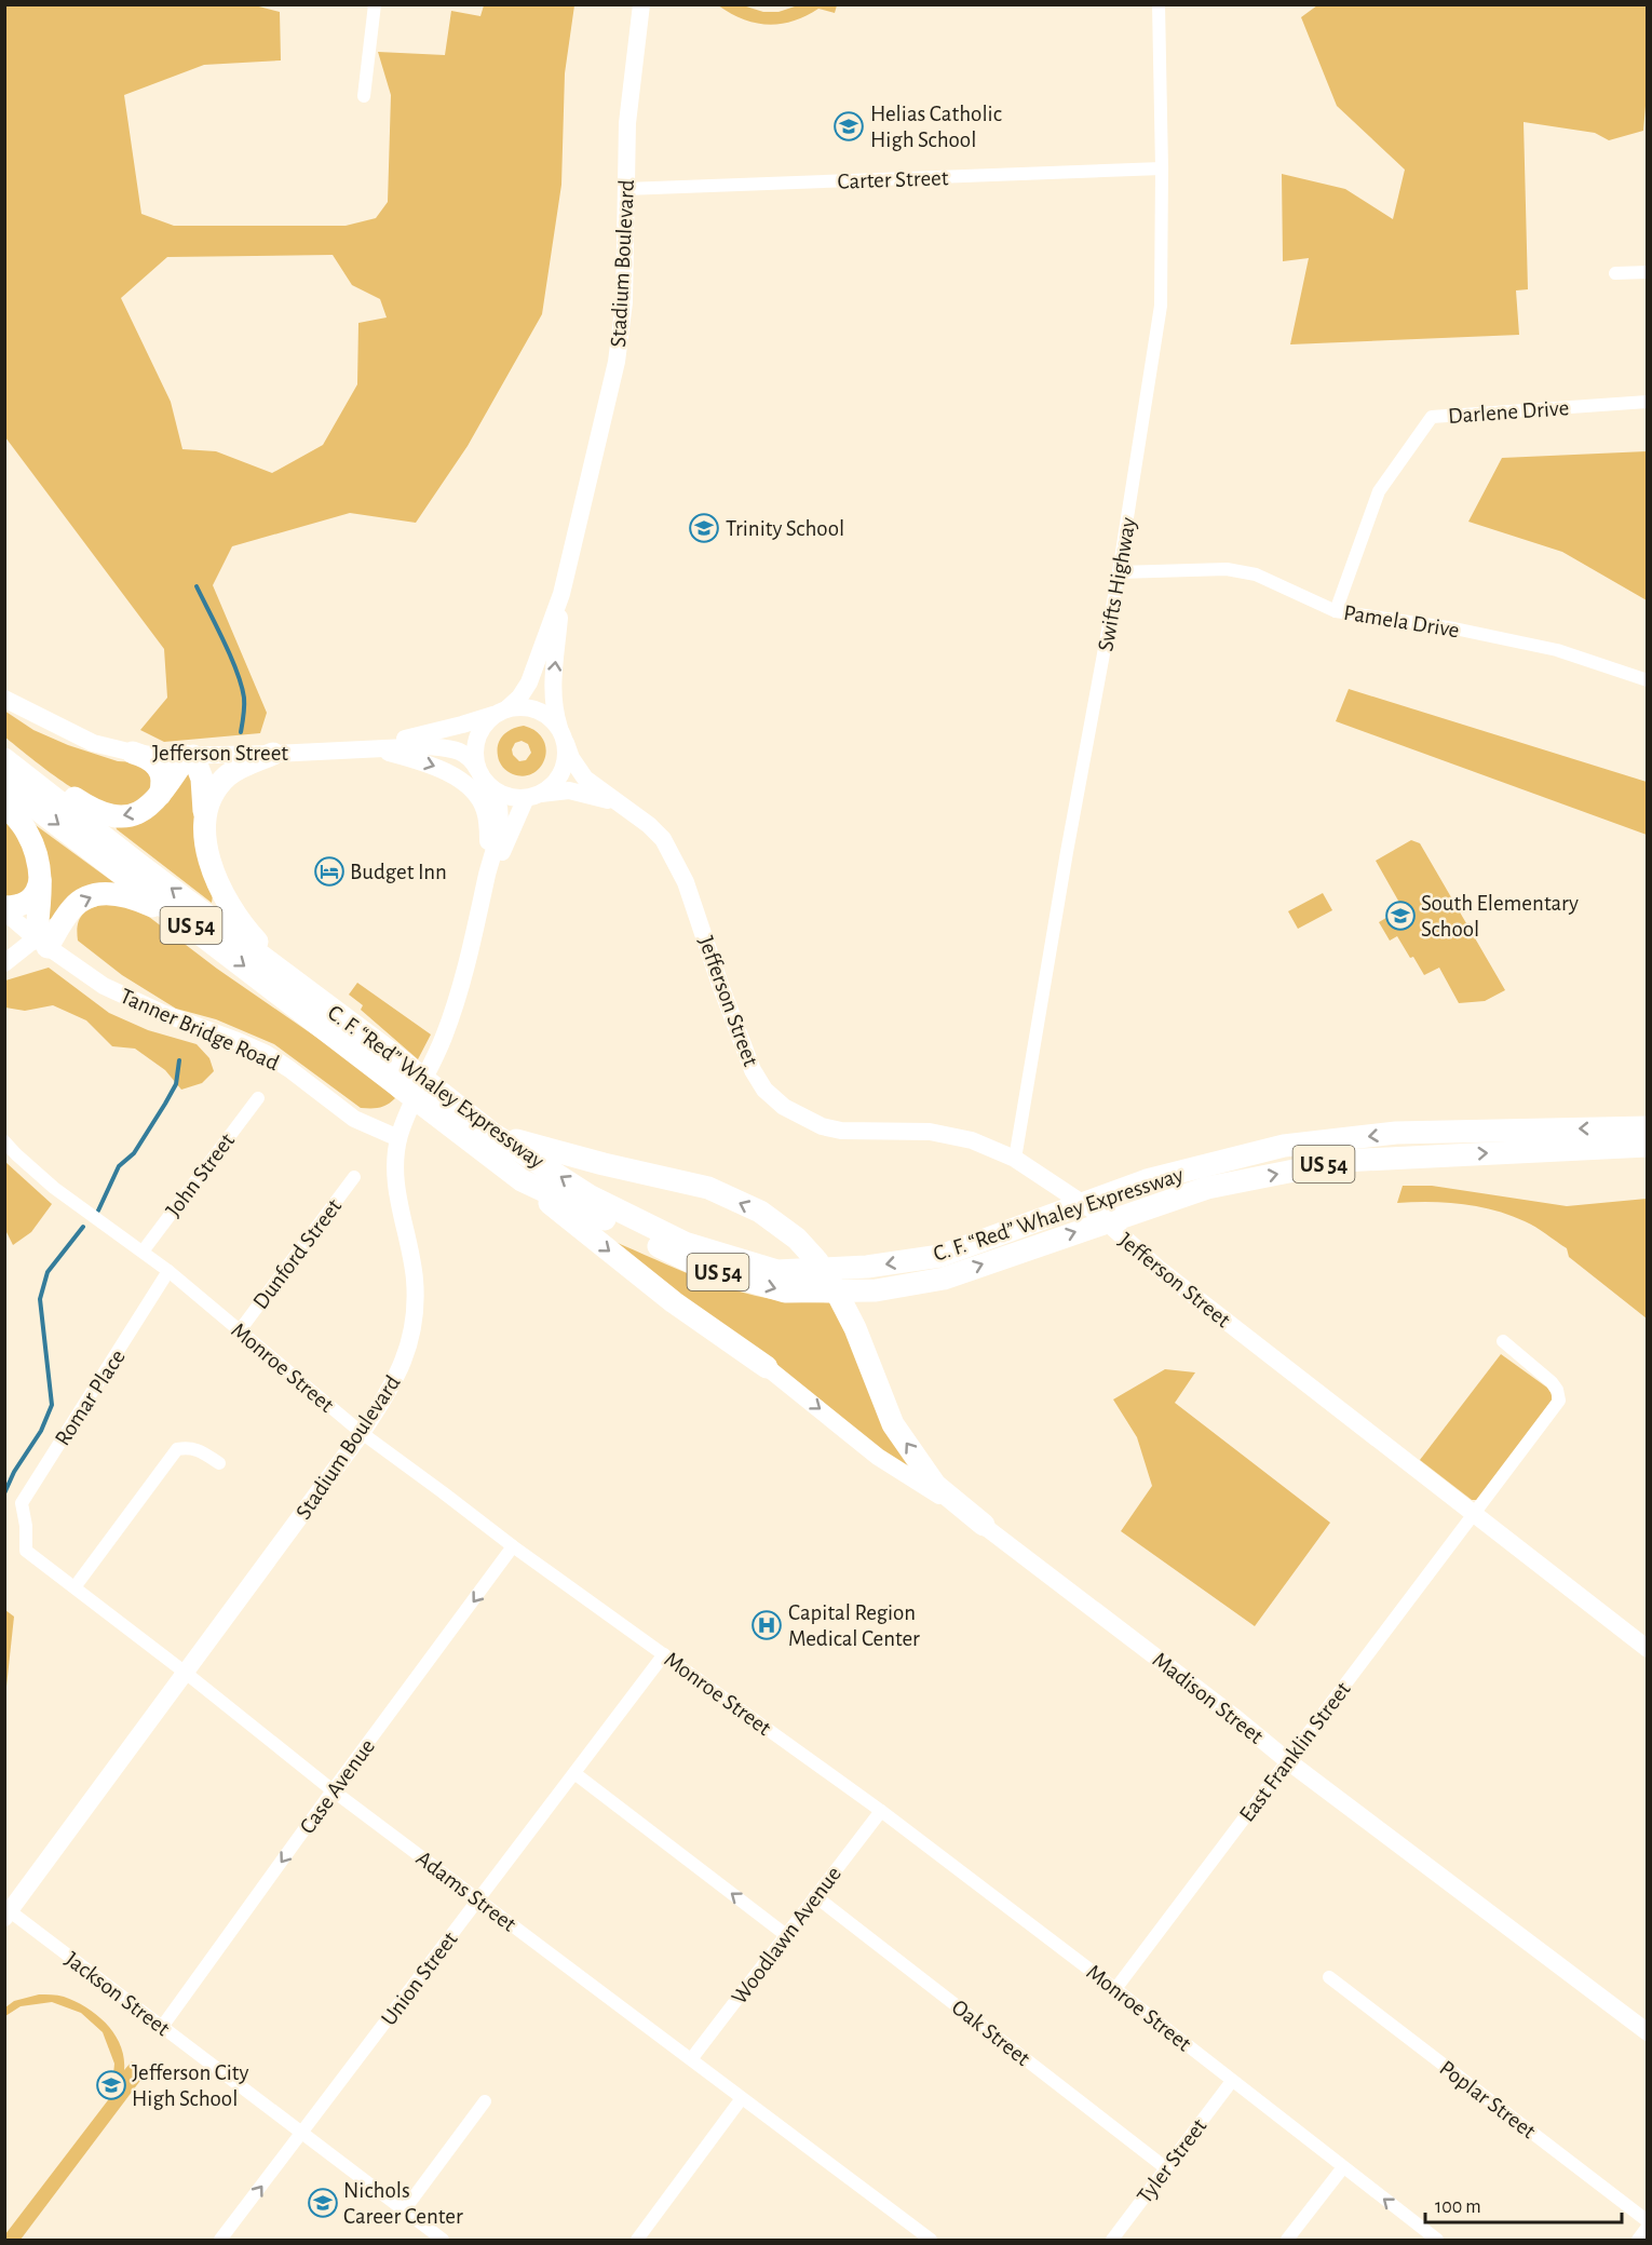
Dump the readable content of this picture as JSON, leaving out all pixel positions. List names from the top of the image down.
{
  "streets": {
    "highway": ["US 54", "C. F. “Red” Whaley Expressway"],
    "main road": [
      "Stadium Boulevard",
      "Jefferson Street",
      "Tanner Bridge Road",
      "Madison Street"
    ],
    "street": [
      "Carter Street",
      "Darlene Drive",
      "Swifts Highway",
      "Pamela Drive",
      "John Street",
      "Dunford Street",
      "Monroe Street",
      "Romar Place",
      "East Franklin Street",
      "Case Avenue",
      "Adams Street",
      "Woodlawn Avenue",
      "Union Street",
      "Jackson Street",
      "Oak Street",
      "Poplar Street",
      "Tyler Street"
    ]
  },
  "crossings": [
    ["Carter Street", "Stadium Boulevard"],
    ["Carter Street", "Swifts Highway"],
    ["Stadium Boulevard", "Tanner Bridge Road"],
    ["Stadium Boulevard", "Monroe Street"],
    ["Stadium Boulevard", "Adams Street"],
    ["Stadium Boulevard", "Jackson Street"],
    ["Darlene Drive", "Pamela Drive"],
    ["Swifts Highway", "Pamela Drive"],
    ["Swifts Highway", "Jefferson Street"],
    ["Jefferson Street", "East Franklin Street"],
    ["John Street", "Monroe Street"],
    ["Dunford Street", "Monroe Street"],
    ["Monroe Street", "Romar Place"],
    ["Monroe Street", "East Franklin Street"],
    ["Monroe Street", "Case Avenue"],
    ["Monroe Street", "Woodlawn Avenue"],
    ["Monroe Street", "Union Street"],
    ["Monroe Street", "Tyler Street"],
    ["Romar Place", "Adams Street"],
    ["Madison Street", "East Franklin Street"],
    ["Case Avenue", "Adams Street"],
    ["Case Avenue", "Jackson Street"],
    ["Adams Street", "Woodlawn Avenue"],
    ["Adams Street", "Union Street"],
    ["Woodlawn Avenue", "Oak Street"],
    ["Union Street", "Jackson Street"],
    ["Oak Street", "Tyler Street"]
  ],
  "one_way": ["Case Avenue"],
  "places": {
    "school or university": [
      "Helias Catholic High School",
      "Trinity School",
      "South Elementary School",
      "Jefferson City High School",
      "Nichols Career Center"
    ],
    "hotel": ["Budget Inn"],
    "hospital": ["Capital Region Medical Center"]
  },
  "scale_bar": "100 m"
}
